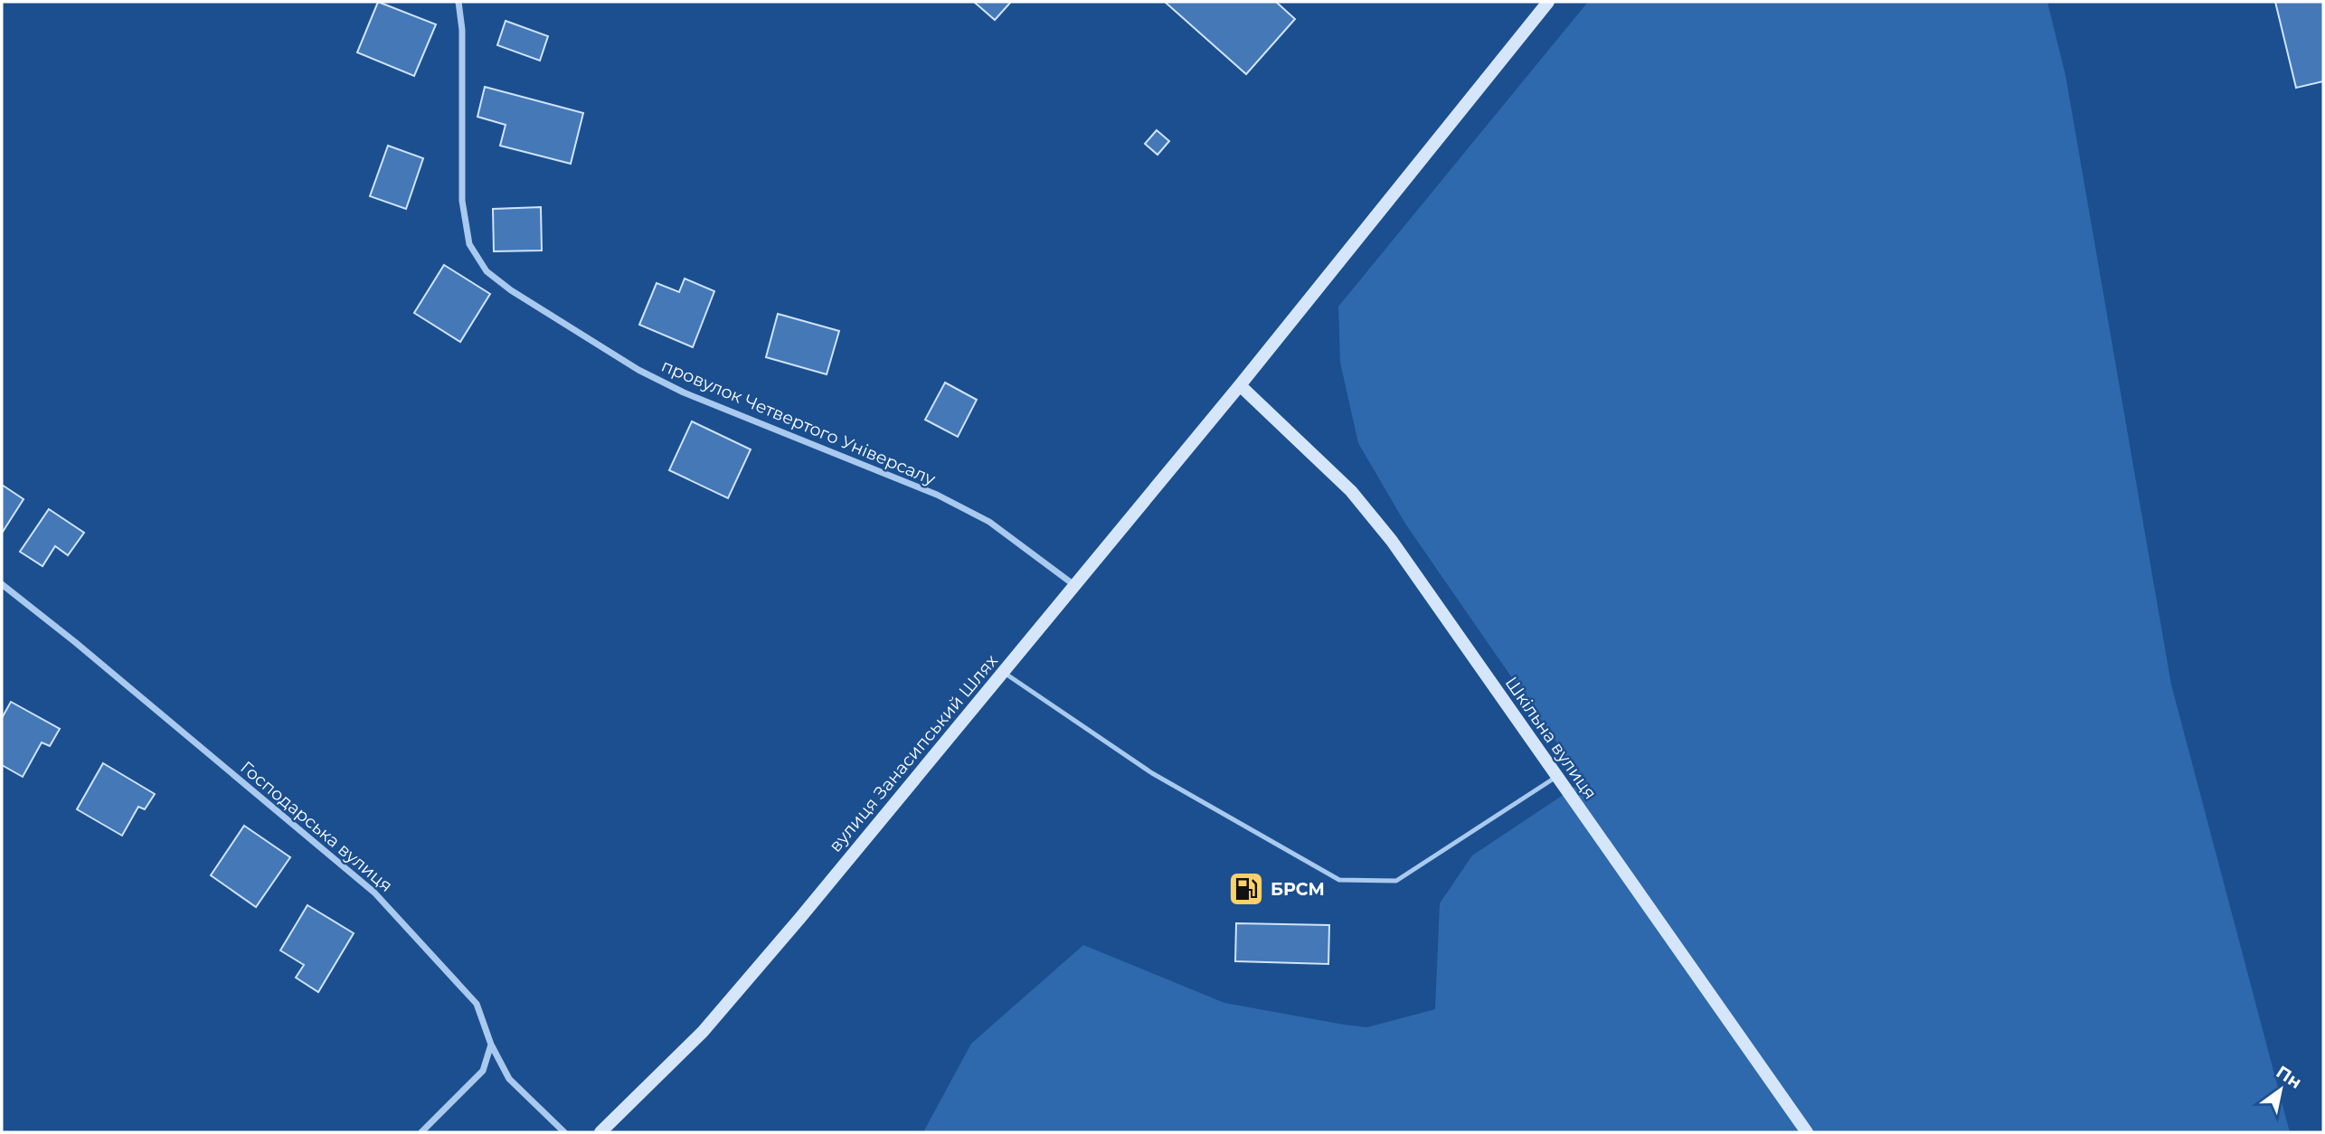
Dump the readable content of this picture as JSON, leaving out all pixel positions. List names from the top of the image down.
{
  "streets": {
    "main road": ["Шкільна вулиця", "вулиця Занасипський Шлях"],
    "street": ["провулок Четвертого Універсалу", "Господарська вулиця"]
  },
  "crossings": [
    ["провулок Четвертого Універсалу", "вулиця Занасипський Шлях"],
    ["Шкільна вулиця", "вулиця Занасипський Шлях"]
  ],
  "places": {
    "fuel station": ["БРСМ"]
  },
  "north": "top right"
}
